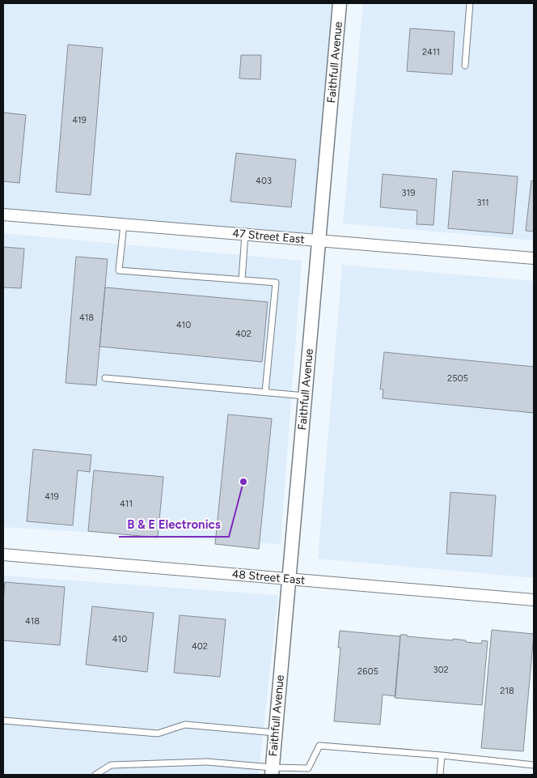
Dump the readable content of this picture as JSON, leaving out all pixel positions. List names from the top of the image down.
{
  "streets": {
    "street": ["Faithfull Avenue", "47 Street East", "48 Street East"]
  },
  "crossings": [
    ["Faithfull Avenue", "47 Street East"],
    ["Faithfull Avenue", "48 Street East"]
  ],
  "places": ["B & E Electronics"],
  "house_numbers": [
    "2411",
    "419",
    "403",
    "319",
    "311",
    "418",
    "410",
    "402",
    "2505",
    "419",
    "411",
    "418",
    "410",
    "402",
    "302",
    "2605",
    "218"
  ]
}
